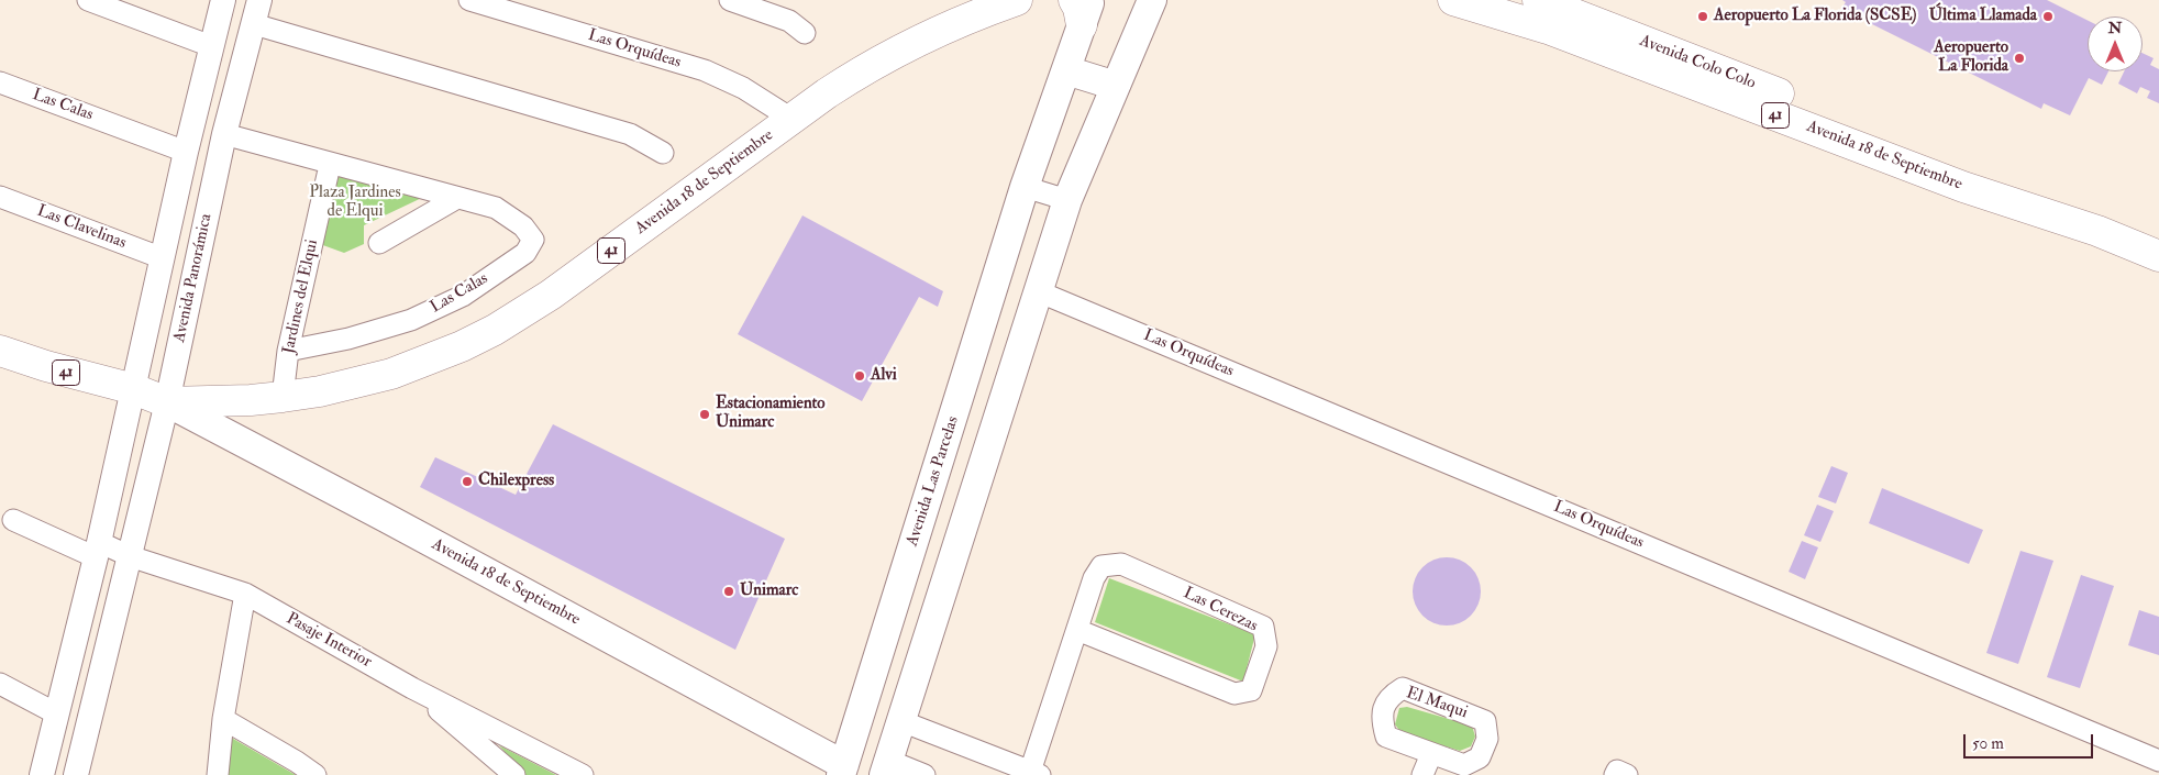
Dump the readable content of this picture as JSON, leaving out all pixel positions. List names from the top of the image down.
{
  "streets": {
    "main road": [
      "Avenida Colo Colo",
      "41",
      "Avenida 18 de Septiembre",
      "Avenida Las Parcelas"
    ],
    "street": [
      "Las Orquídeas",
      "Las Calas",
      "Las Clavelinas",
      "Avenida Panorámica",
      "Jardines del Elqui",
      "Las Cerezas",
      "Pasaje Interior",
      "El Maqui"
    ]
  },
  "crossings": [
    ["Las Orquídeas", "Avenida 18 de Septiembre"],
    ["Avenida Colo Colo", "41"],
    ["Avenida Colo Colo", "Avenida 18 de Septiembre"],
    ["Las Calas", "Avenida Panorámica"],
    ["Las Calas", "Jardines del Elqui"],
    ["41", "Avenida 18 de Septiembre"],
    ["Avenida 18 de Septiembre", "Avenida Panorámica"],
    ["Avenida 18 de Septiembre", "Jardines del Elqui"],
    ["Avenida 18 de Septiembre", "Avenida Las Parcelas"],
    ["Las Clavelinas", "Avenida Panorámica"],
    ["Avenida Panorámica", "Pasaje Interior"]
  ],
  "parks": ["Plaza Jardines de Elqui"],
  "places": [
    "Aeropuerto La Florida (SCSE)",
    "Última Llamada",
    "Aeropuerto La Florida",
    "Alvi",
    "Estacionamiento Unimarc",
    "Chilexpress",
    "Unimarc"
  ],
  "scale_bar": "50 m",
  "north": "top"
}
